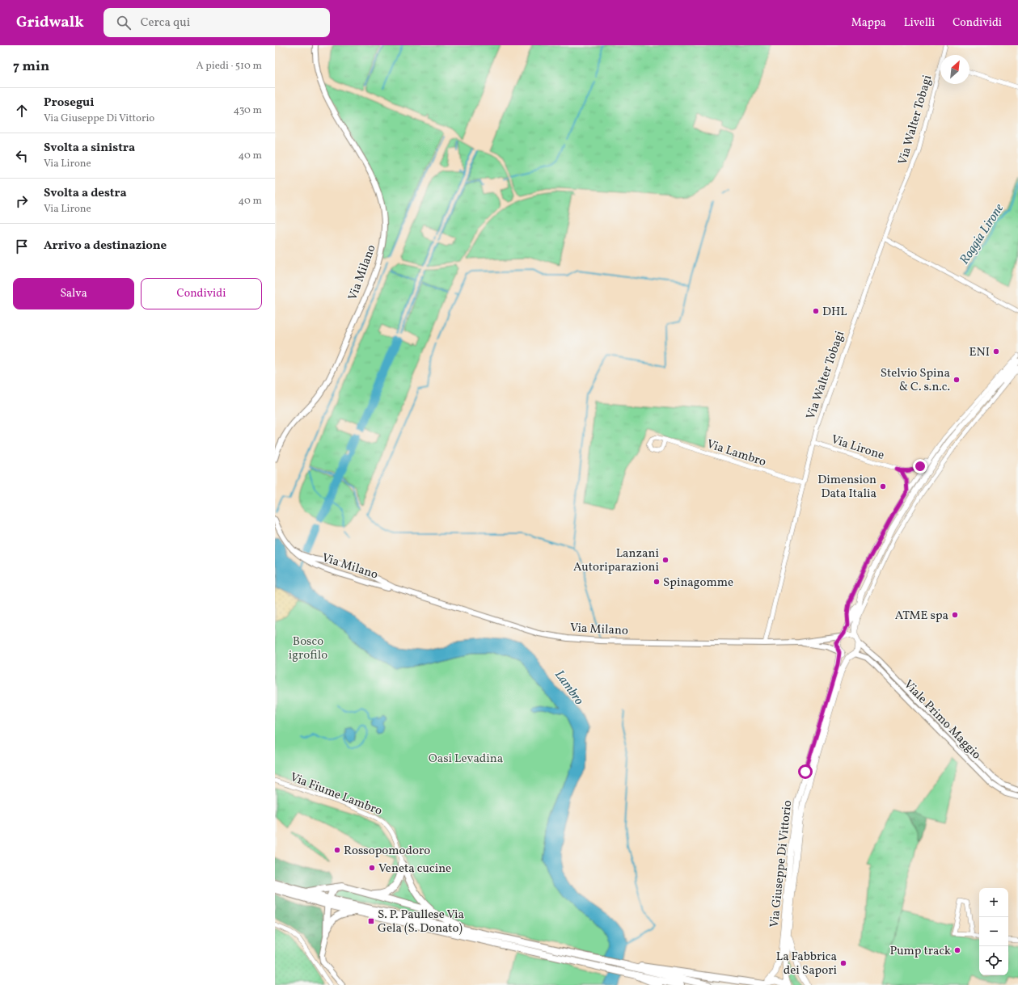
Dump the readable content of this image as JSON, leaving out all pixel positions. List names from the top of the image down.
{
  "streets": {
    "main road": ["Via Giuseppe Di Vittorio"],
    "street": [
      "Via Walter Tobagi",
      "Via Milano",
      "Via Lirone",
      "Via Lambro",
      "Viale Primo Maggio",
      "Via Fiume Lambro"
    ]
  },
  "crossings": [
    ["Via Walter Tobagi", "Via Milano"],
    ["Via Walter Tobagi", "Via Lirone"],
    ["Via Walter Tobagi", "Via Lambro"],
    ["Via Milano", "Viale Primo Maggio"],
    ["Via Milano", "Via Giuseppe Di Vittorio"],
    ["Via Lirone", "Via Giuseppe Di Vittorio"],
    ["Viale Primo Maggio", "Via Giuseppe Di Vittorio"]
  ],
  "water": ["Roggia Lirone", "Lambro"],
  "parks": ["Bosco igrofilo", "Oasi Levadina"],
  "places": {
    "other": [
      "DHL",
      "ENI",
      "Stelvio Spina & C. s.n.c.",
      "Dimension Data Italia",
      "Lanzani Autoriparazioni",
      "Spinagomme",
      "ATME spa",
      "Rossopomodoro",
      "Veneta cucine",
      "Pump track",
      "La Fabbrica dei Sapori"
    ],
    "transit": ["S. P. Paullese Via Gela (S. Donato)"]
  },
  "north": "top right",
  "page": {
    "header": "Gridwalk",
    "search": "Cerca qui",
    "nav": ["Mappa", "Livelli", "Condividi"],
    "heading": ["7 min", "A piedi · 510 m"],
    "list": [
      ["Prosegui", "Via Giuseppe Di Vittorio", "430 m"],
      ["Svolta a sinistra", "Via Lirone", "40 m"],
      ["Svolta a destra", "Via Lirone", "40 m"],
      "Arrivo a destinazione"
    ],
    "buttons": ["Salva", "Condividi"],
    "map_buttons": ["+", "−"]
  }
}
